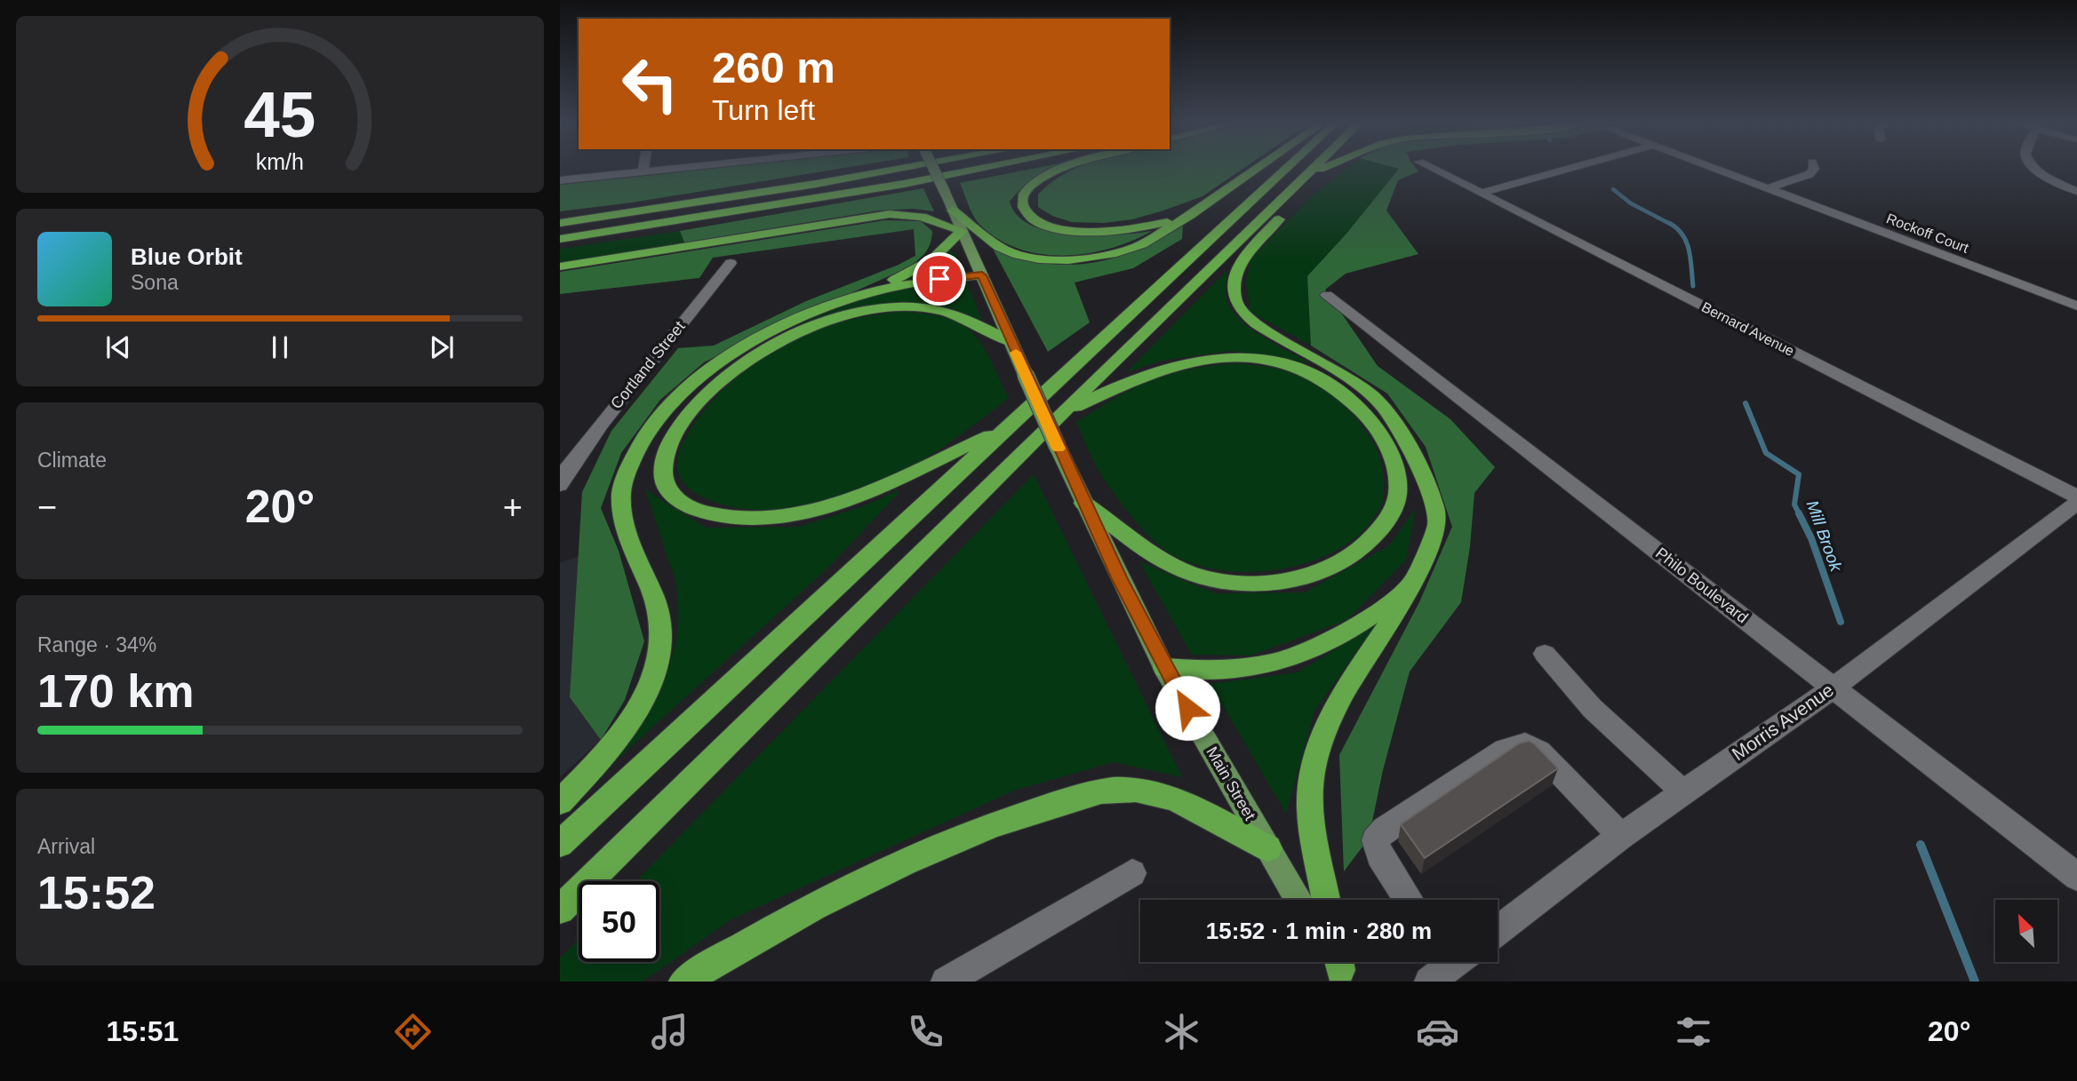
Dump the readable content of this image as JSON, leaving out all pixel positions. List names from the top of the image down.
{
  "streets": {
    "main road": ["Main Street"],
    "street": [
      "Rockoff Court",
      "Bernard Avenue",
      "Cortland Street",
      "Philo Boulevard",
      "Morris Avenue"
    ]
  },
  "crossings": [
    ["Philo Boulevard", "Morris Avenue"]
  ],
  "water": ["Mill Brook"],
  "north": "top left",
  "page": {
    "turn": ["260 m", "Turn left"],
    "song": ["Blue Orbit", "Sona"],
    "tile": [
      "Climate",
      ["Range · 34%", "170 km"],
      ["Arrival", "15:52"]
    ],
    "heat": ["−", "20°", "+"],
    "limit": "50",
    "trip": "15:52 · 1 min · 280 m",
    "tabs": ["15:51", "20°"],
    "gauge": ["45", "km/h"]
  }
}
